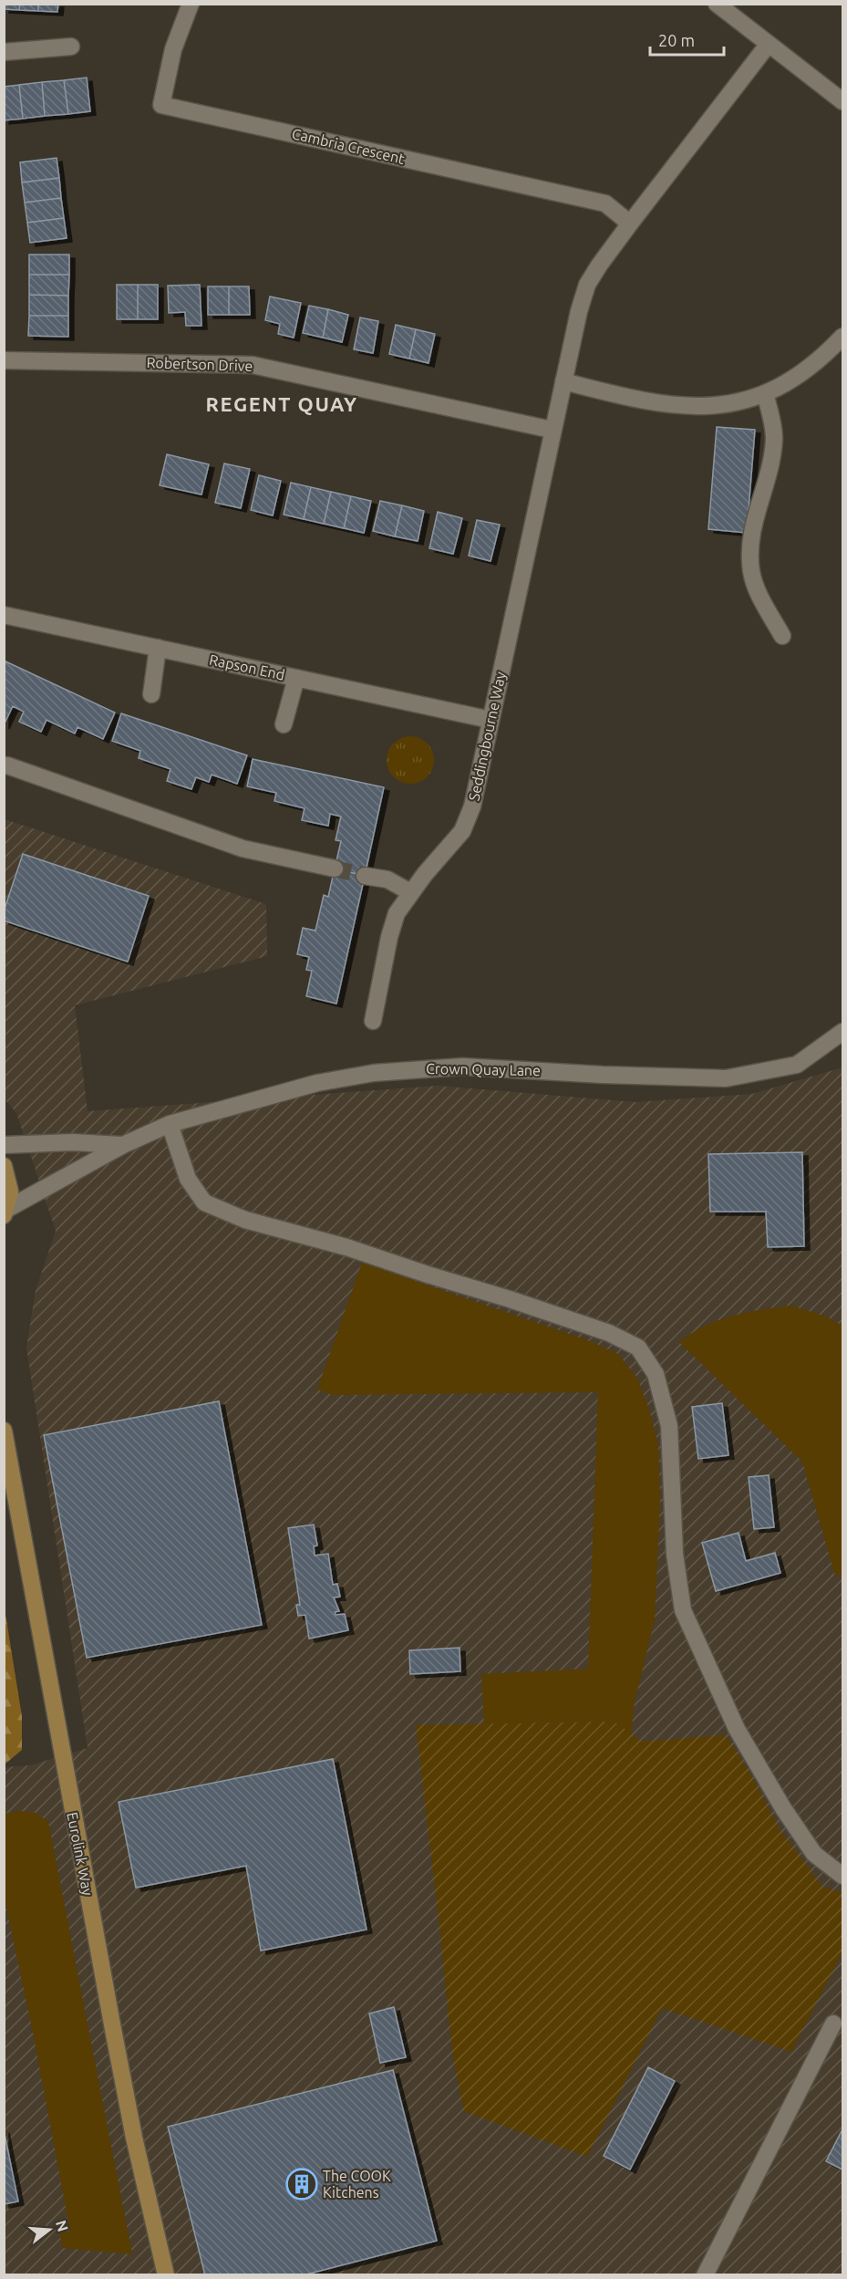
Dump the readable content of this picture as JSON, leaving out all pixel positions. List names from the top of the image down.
{
  "streets": {
    "main road": ["Eurolink Way"],
    "street": [
      "Cambria Crescent",
      "Robertson Drive",
      "Rapson End",
      "Seddingbourne Way",
      "Crown Quay Lane"
    ]
  },
  "crossings": [
    ["Robertson Drive", "Seddingbourne Way"],
    ["Rapson End", "Seddingbourne Way"]
  ],
  "districts": ["REGENT QUAY"],
  "places": {
    "building": ["The COOK Kitchens"]
  },
  "scale_bar": "20 m",
  "north": "right"
}
